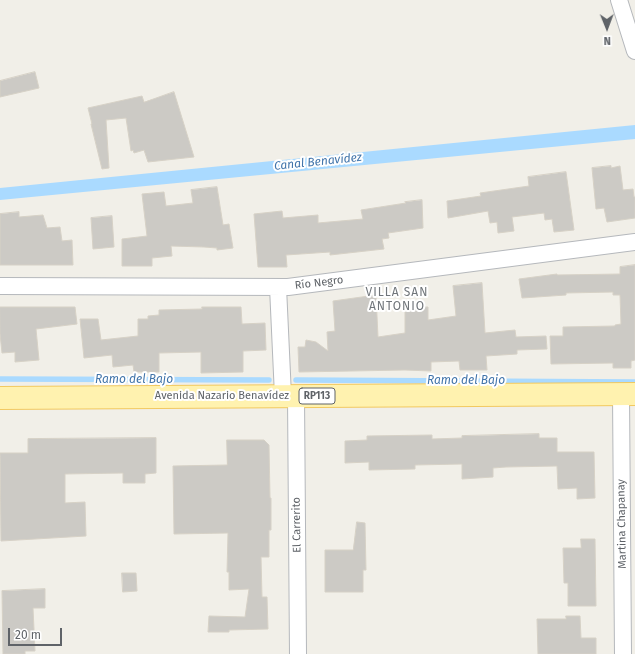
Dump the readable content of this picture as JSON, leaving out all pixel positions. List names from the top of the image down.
{
  "streets": {
    "main road": ["Avenida Nazario Benavídez", "RP113"],
    "street": ["Río Negro", "Martina Chapanay", "El Carrerito"]
  },
  "crossings": [
    ["Río Negro", "El Carrerito"],
    ["Avenida Nazario Benavídez", "Martina Chapanay"],
    ["Avenida Nazario Benavídez", "El Carrerito"]
  ],
  "districts": ["VILLA SAN ANTONIO"],
  "water": ["Canal Benavídez", "Ramo del Bajo"],
  "scale_bar": "20 m",
  "north": "bottom"
}
